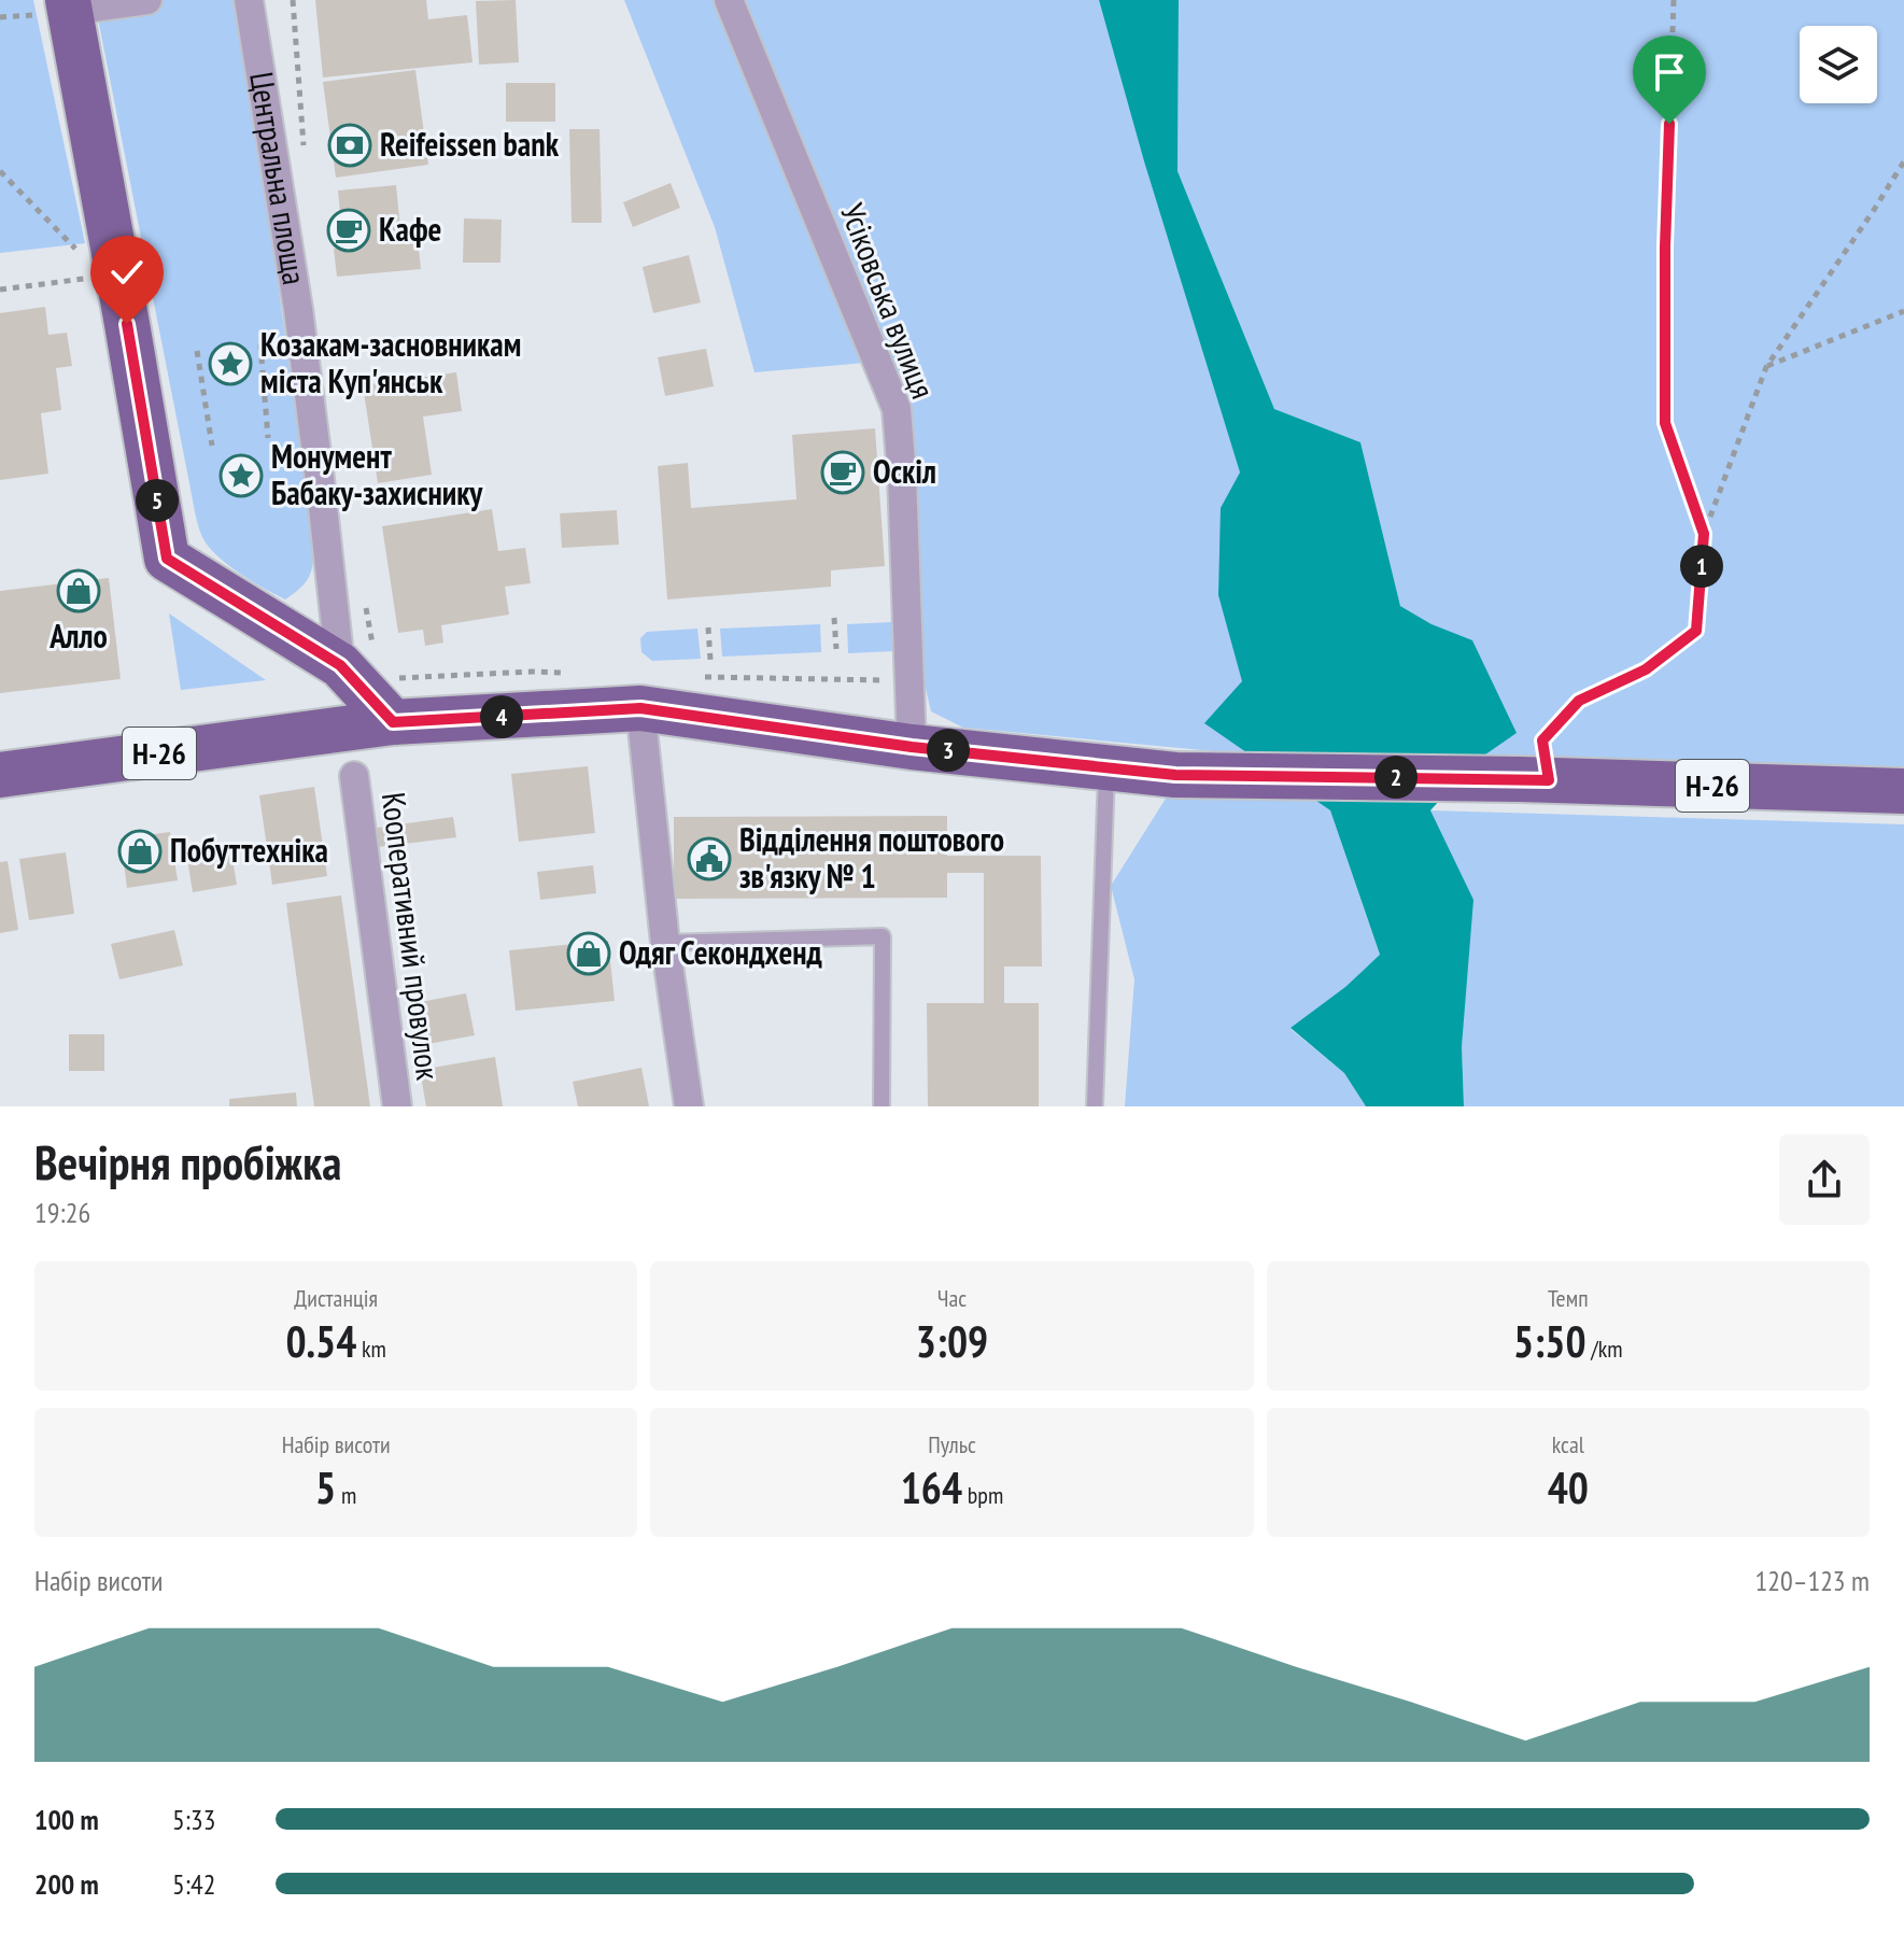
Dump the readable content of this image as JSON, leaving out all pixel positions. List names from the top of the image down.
{
  "streets": {
    "main road": ["Н-26"],
    "street": ["Центральна площа", "Усіковська вулиця", "Кооперативний провулок"]
  },
  "crossings": [
    ["Усіковська вулиця", "Н-26"]
  ],
  "places": {
    "bank": ["Reifeissen bank"],
    "cafe": ["Кафе", "Оскіл"],
    "place": ["Козакам-засновникам міста Куп'янськ", "Монумент Бабаку-захиснику"],
    "shop": ["Алло", "Побуттехніка", "Одяг Секондхенд"],
    "public building": ["Відділення поштового зв'язку № 1"]
  },
  "page": {
    "pins": [
      "5",
      "1",
      "4",
      "3",
      "2"
    ],
    "heading": ["Вечірня пробіжка", "19:26"],
    "stats": [
      ["Дистанція", "0.54 km"],
      ["Час", "3:09"],
      ["Темп", "5:50 /km"],
      ["Набір висоти", "5 m"],
      ["Пульс", "164 bpm"],
      ["kcal", "40"]
    ],
    "chart": ["Набір висоти", "120–123 m"],
    "list": [
      {
        "name": "100 m",
        "note": "5:33"
      },
      {
        "name": "200 m",
        "note": "5:42"
      }
    ]
  }
}
